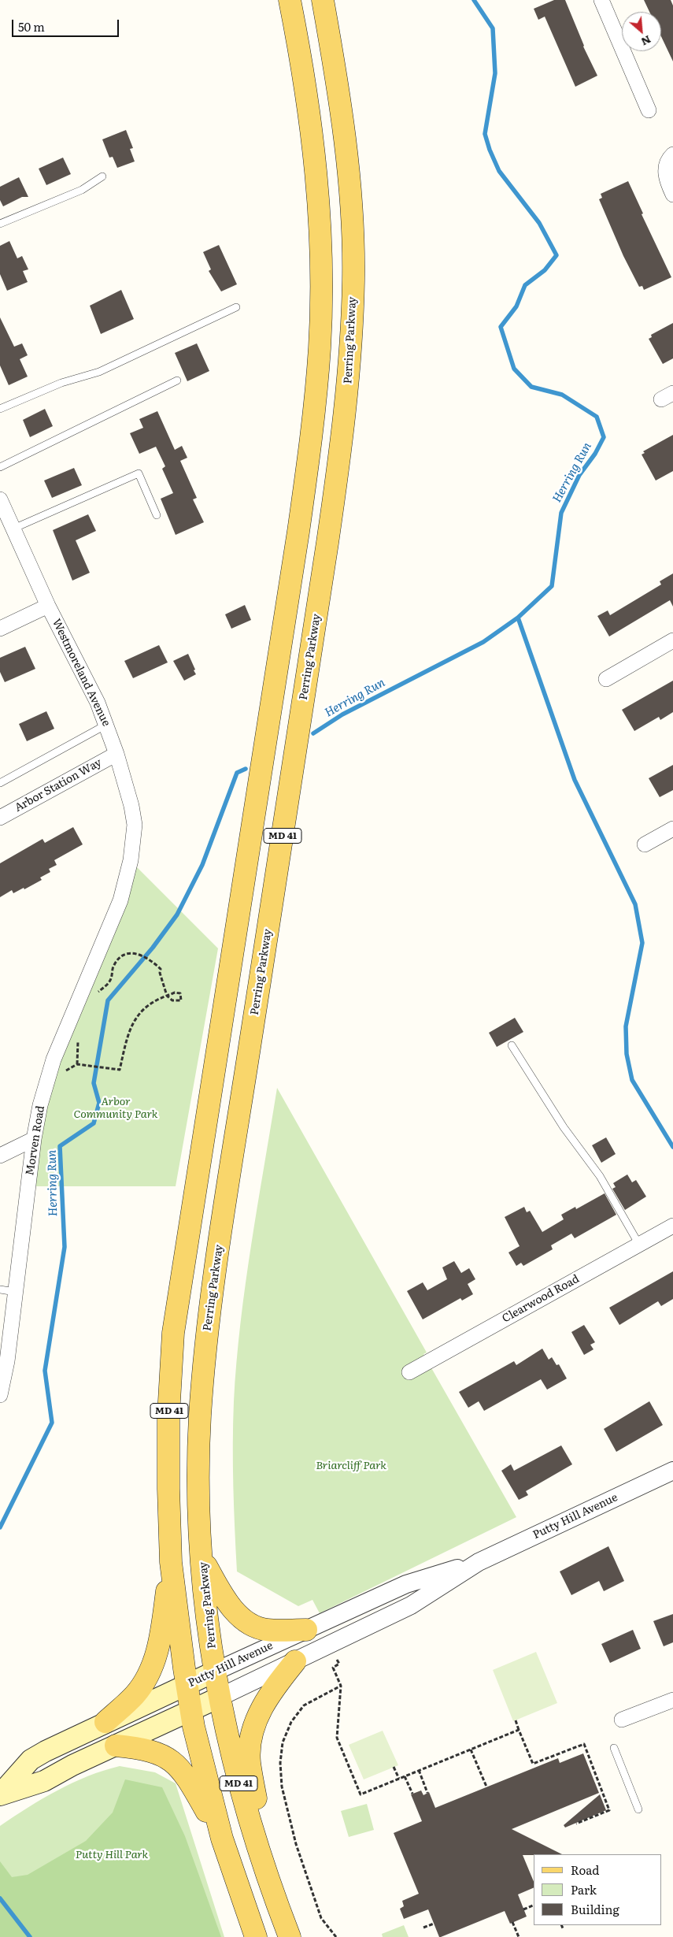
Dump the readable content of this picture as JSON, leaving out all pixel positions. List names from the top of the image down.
{
  "streets": {
    "main road": ["Perring Parkway", "MD 41", "Putty Hill Avenue"],
    "street": [
      "Westmoreland Avenue",
      "Arbor Station Way",
      "Morven Road",
      "Clearwood Road"
    ]
  },
  "crossings": [
    ["Perring Parkway", "Putty Hill Avenue"],
    ["Westmoreland Avenue", "Arbor Station Way"],
    ["Westmoreland Avenue", "Morven Road"],
    ["MD 41", "Putty Hill Avenue"]
  ],
  "water": ["Herring Run"],
  "parks": ["Arbor Community Park", "Briarcliff Park", "Putty Hill Park"],
  "legend": ["Road", "Park", "Building"],
  "scale_bar": "50 m",
  "north": "bottom right"
}
